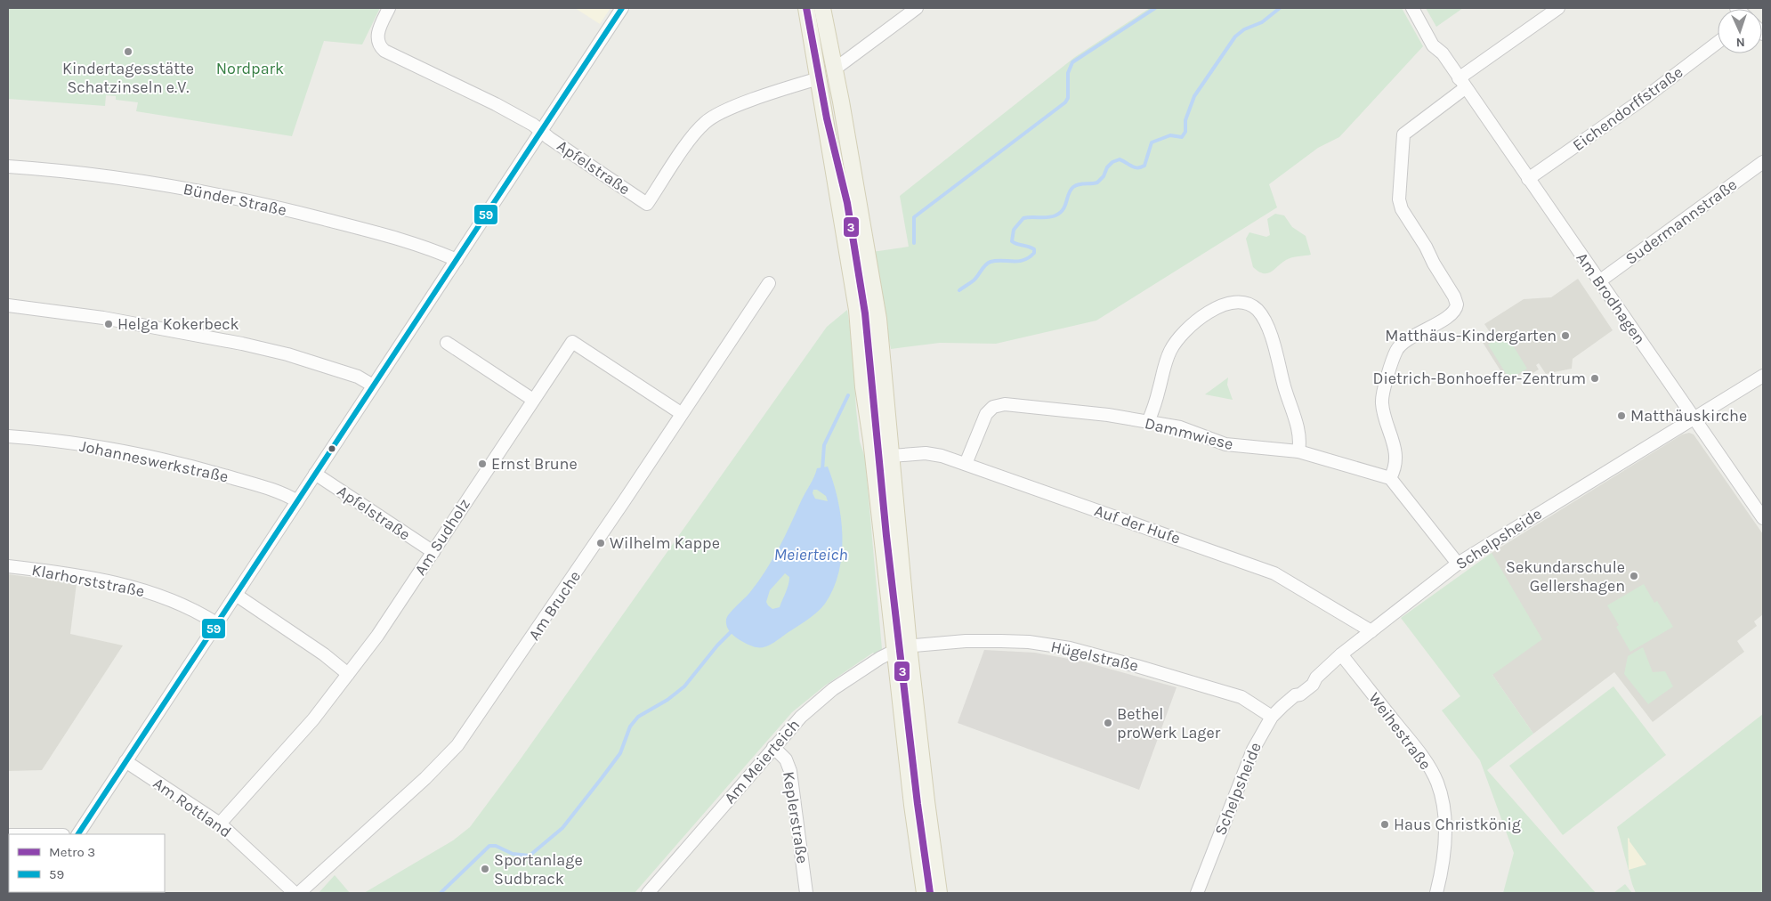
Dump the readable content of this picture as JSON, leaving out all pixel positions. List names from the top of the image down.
{
  "streets": {
    "street": [
      "Eichendorffstraße",
      "Apfelstraße",
      "Bünder Straße",
      "Sudermannstraße",
      "Am Brodhagen",
      "Dammwiese",
      "Johanneswerkstraße",
      "Auf der Hufe",
      "Am Sudholz",
      "Schelpsheide",
      "Klarhorststraße",
      "Am Bruche",
      "Hügelstraße",
      "Weihestraße",
      "Am Meierteich",
      "Am Rottland",
      "Keplerstraße"
    ]
  },
  "crossings": [
    ["Eichendorffstraße", "Am Brodhagen"],
    ["Apfelstraße", "Bünder Straße"],
    ["Apfelstraße", "Johanneswerkstraße"],
    ["Apfelstraße", "Am Sudholz"],
    ["Apfelstraße", "Klarhorststraße"],
    ["Apfelstraße", "Am Rottland"],
    ["Sudermannstraße", "Am Brodhagen"],
    ["Am Brodhagen", "Schelpsheide"],
    ["Dammwiese", "Auf der Hufe"],
    ["Auf der Hufe", "Schelpsheide"],
    ["Am Sudholz", "Am Bruche"],
    ["Am Sudholz", "Am Rottland"],
    ["Schelpsheide", "Hügelstraße"],
    ["Schelpsheide", "Weihestraße"],
    ["Hügelstraße", "Am Meierteich"],
    ["Am Meierteich", "Keplerstraße"]
  ],
  "water": ["Meierteich"],
  "parks": ["Nordpark"],
  "places": [
    "Kindertagesstätte Schatzinseln e.V.",
    "Helga Kokerbeck",
    "Matthäus-Kindergarten",
    "Dietrich-Bonhoeffer-Zentrum",
    "Matthäuskirche",
    "Ernst Brune",
    "Wilhelm Kappe",
    "Sekundarschule Gellershagen",
    "Bethel proWerk Lager",
    "Haus Christkönig",
    "Sportanlage Sudbrack"
  ],
  "lines": ["metro line 3", "transit line 59"],
  "legend": ["Metro 3", "59"],
  "north": "bottom"
}
